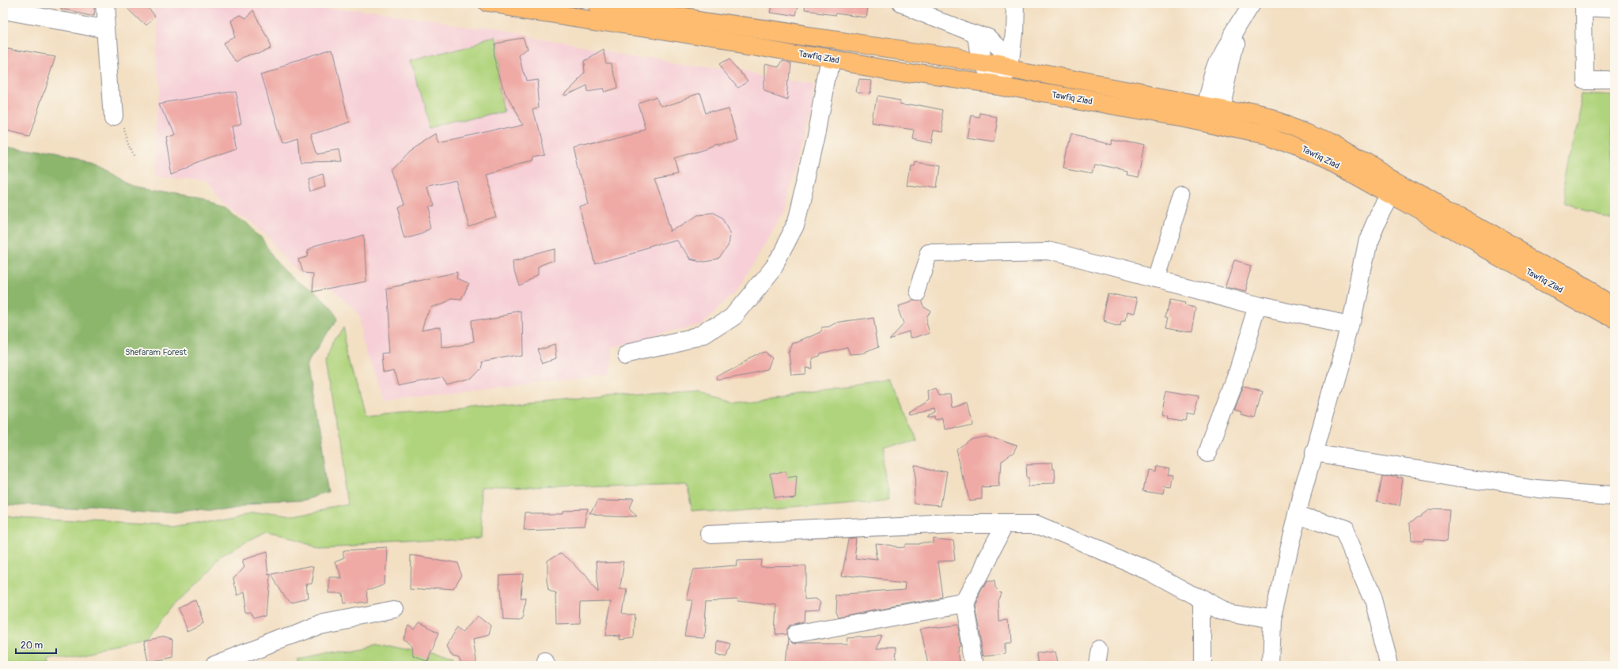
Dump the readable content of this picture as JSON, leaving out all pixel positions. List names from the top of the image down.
{
  "streets": {
    "main road": ["Tawfiq Ziad"]
  },
  "parks": ["Shefaram Forest"],
  "scale_bar": "20 m"
}
